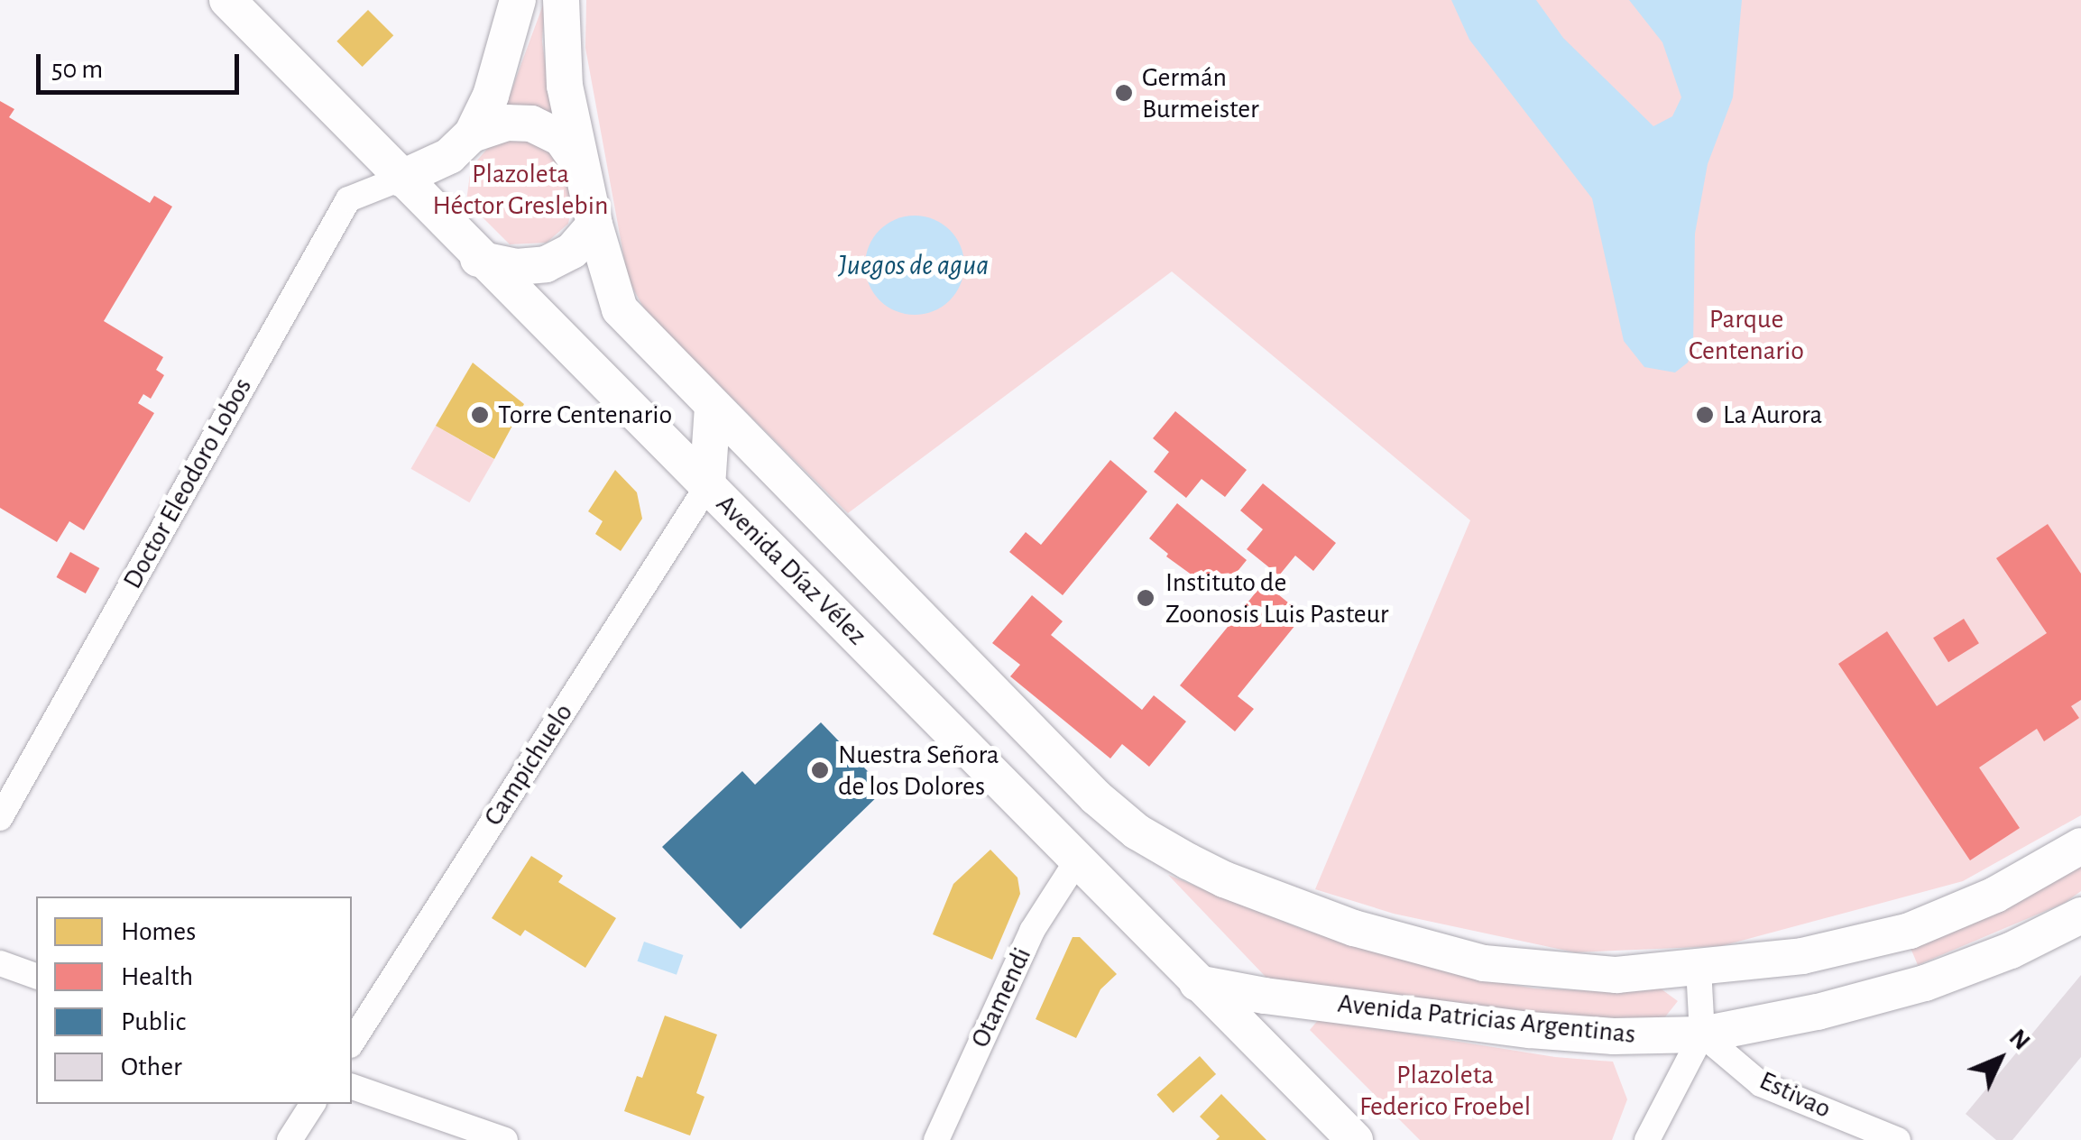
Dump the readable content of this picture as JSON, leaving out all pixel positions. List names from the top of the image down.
{
  "streets": {
    "main road": ["Avenida Díaz Vélez", "Avenida Patricias Argentinas"],
    "street": [
      "Doctor Eleodoro Lobos",
      "Campichuelo",
      "Otamendi",
      "Estivao"
    ]
  },
  "crossings": [
    ["Doctor Eleodoro Lobos", "Avenida Díaz Vélez"],
    ["Avenida Díaz Vélez", "Campichuelo"],
    ["Avenida Díaz Vélez", "Otamendi"],
    ["Avenida Díaz Vélez", "Avenida Patricias Argentinas"],
    ["Avenida Patricias Argentinas", "Estivao"]
  ],
  "water": ["Juegos de agua"],
  "parks": ["Plazoleta Héctor Greslebin", "Parque Centenario", "Plazoleta Federico Froebel"],
  "places": [
    "Germán Burmeister",
    "Torre Centenario",
    "La Aurora",
    "Instituto de Zoonosis Luis Pasteur",
    "Nuestra Señora de los Dolores"
  ],
  "legend": [
    "Homes",
    "Health",
    "Public",
    "Other"
  ],
  "scale_bar": "50 m",
  "north": "top right"
}
